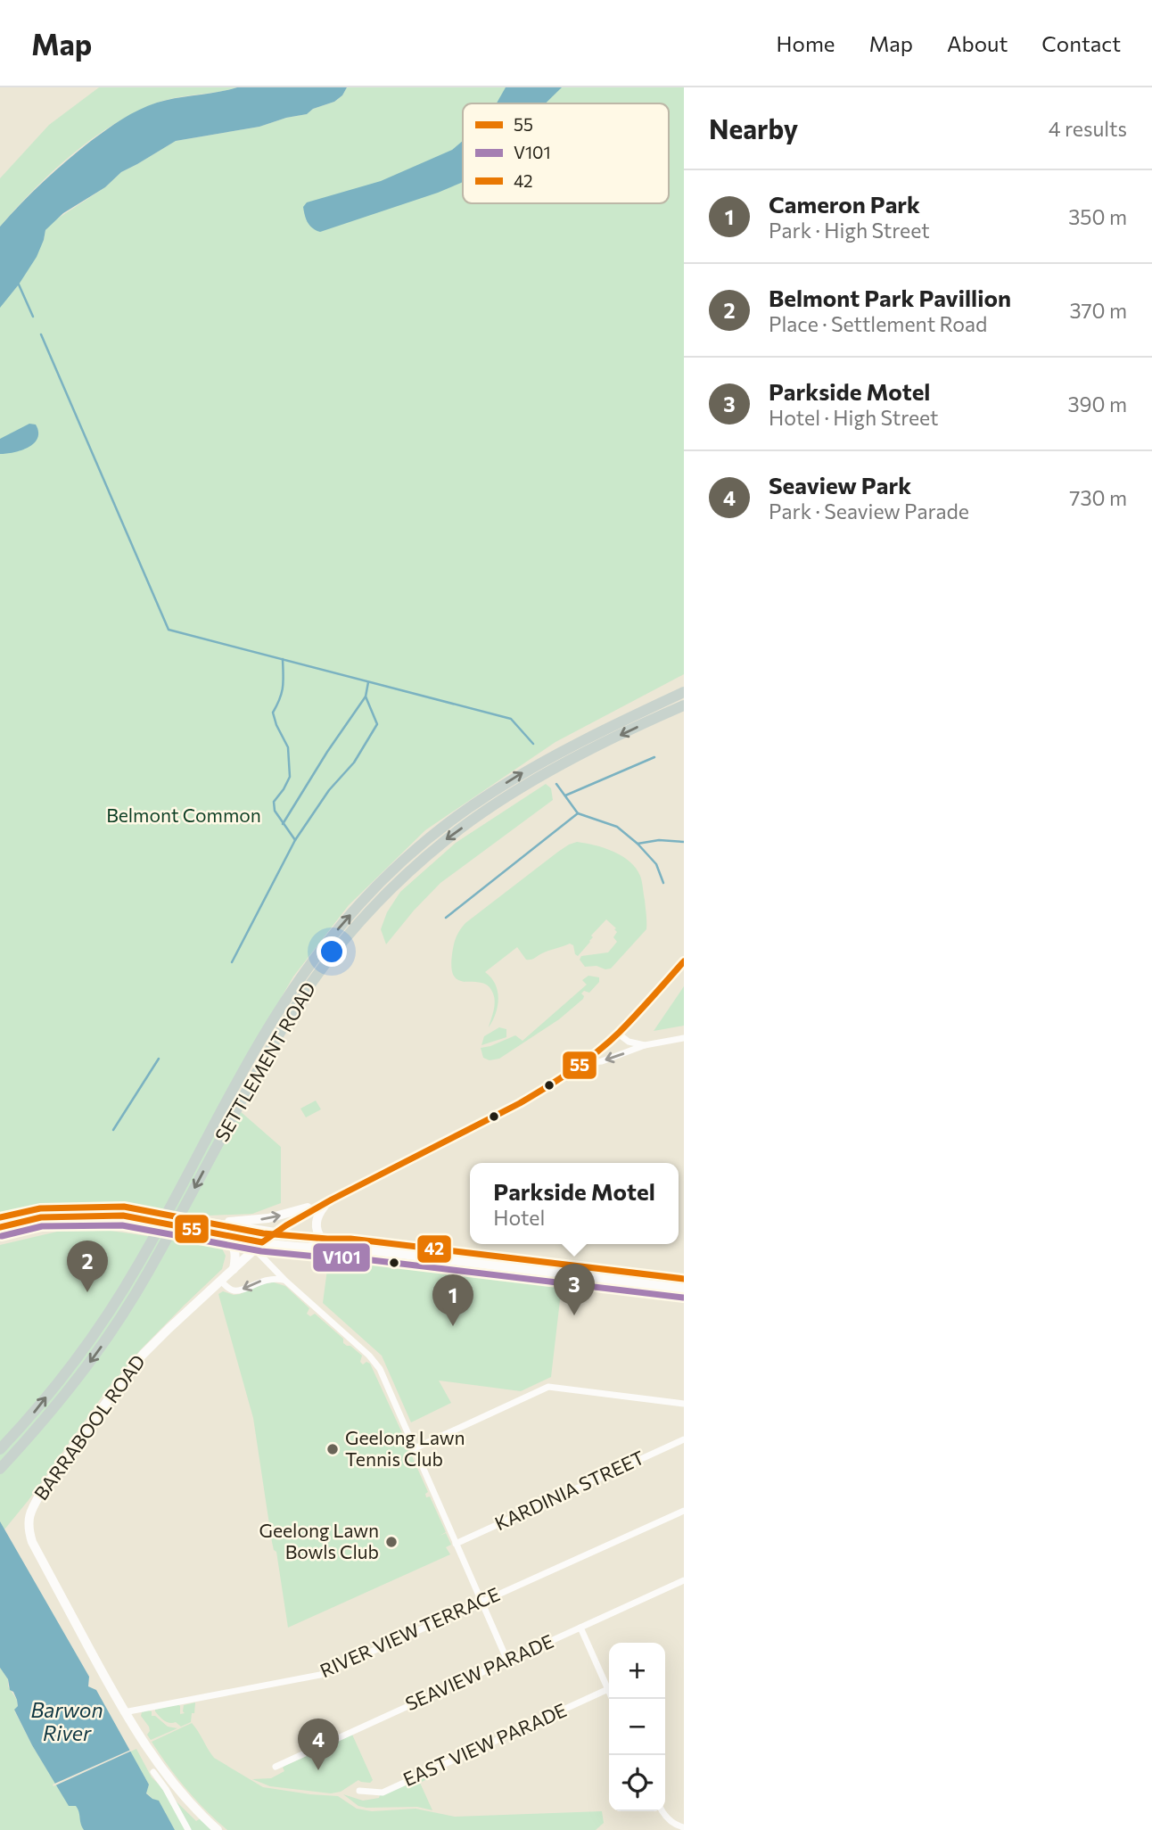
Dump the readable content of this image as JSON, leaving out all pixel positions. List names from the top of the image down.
{
  "streets": {
    "highway": ["SETTLEMENT ROAD"],
    "street": [
      "BARRABOOL ROAD",
      "KARDINIA STREET",
      "RIVER VIEW TERRACE",
      "SEAVIEW PARADE",
      "EAST VIEW PARADE"
    ]
  },
  "crossings": [
    ["BARRABOOL ROAD", "RIVER VIEW TERRACE"]
  ],
  "water": ["Barwon River"],
  "parks": ["Belmont Common"],
  "places": ["Geelong Lawn Tennis Club", "Geelong Lawn Bowls Club"],
  "lines": ["transit line 55", "transit line 42", "transit line V101"],
  "legend": ["55", "V101", "42"],
  "page": {
    "header": "Map",
    "nav": [
      "Home",
      "Map",
      "About",
      "Contact"
    ],
    "heading": ["Nearby", "4 results"],
    "list": [
      {
        "mark": "1",
        "name": "Cameron Park",
        "note": "Park · High Street",
        "value": "350 m"
      },
      {
        "mark": "2",
        "name": "Belmont Park Pavillion",
        "note": "Place · Settlement Road",
        "value": "370 m"
      },
      {
        "mark": "3",
        "name": "Parkside Motel",
        "note": "Hotel · High Street",
        "value": "390 m"
      },
      {
        "mark": "4",
        "name": "Seaview Park",
        "note": "Park · Seaview Parade",
        "value": "730 m"
      }
    ],
    "popup": ["Parkside Motel", "Hotel"],
    "pins": [
      "2",
      "3",
      "1",
      "4"
    ],
    "map_buttons": ["+", "−"]
  }
}
